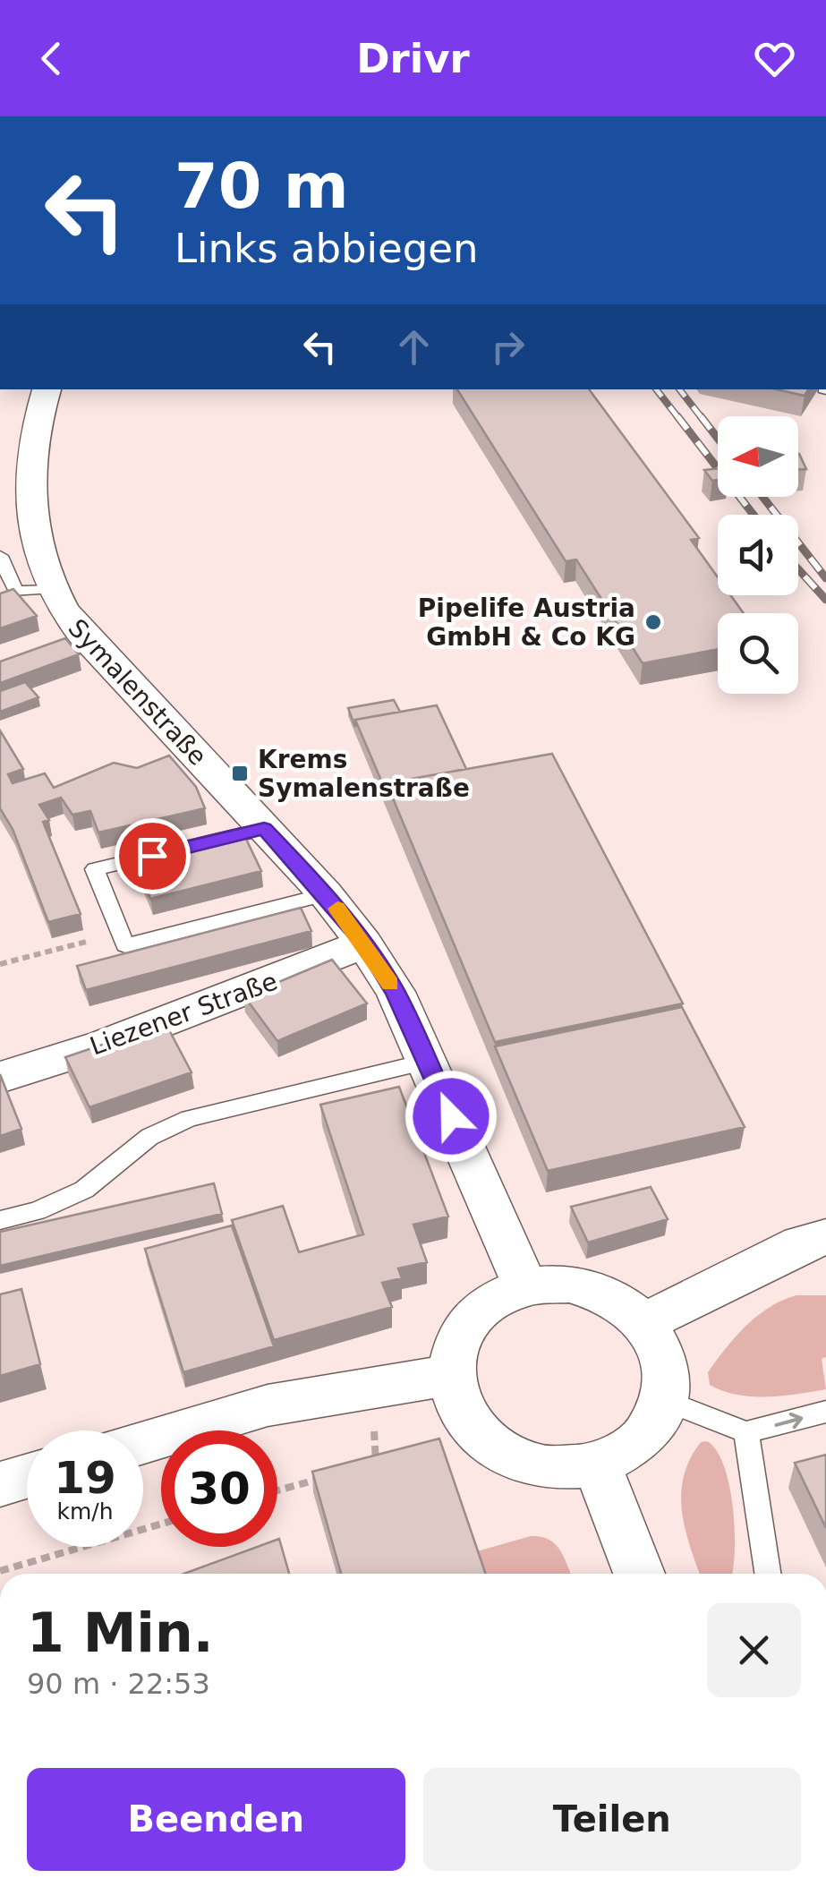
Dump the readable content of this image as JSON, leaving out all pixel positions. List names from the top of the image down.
{
  "streets": {
    "street": ["Symalenstraße", "Liezener Straße"]
  },
  "crossings": [
    ["Symalenstraße", "Liezener Straße"]
  ],
  "places": {
    "other": ["Pipelife Austria GmbH & Co KG"],
    "transit": ["Krems Symalenstraße"]
  },
  "north": "left",
  "page": {
    "header": "Drivr",
    "turn": ["70 m", "Links abbiegen"],
    "speed": "19 km/h",
    "limit": "30",
    "heading": ["1 Min.", "90 m · 22:53"],
    "buttons": ["Beenden", "Teilen"]
  }
}
